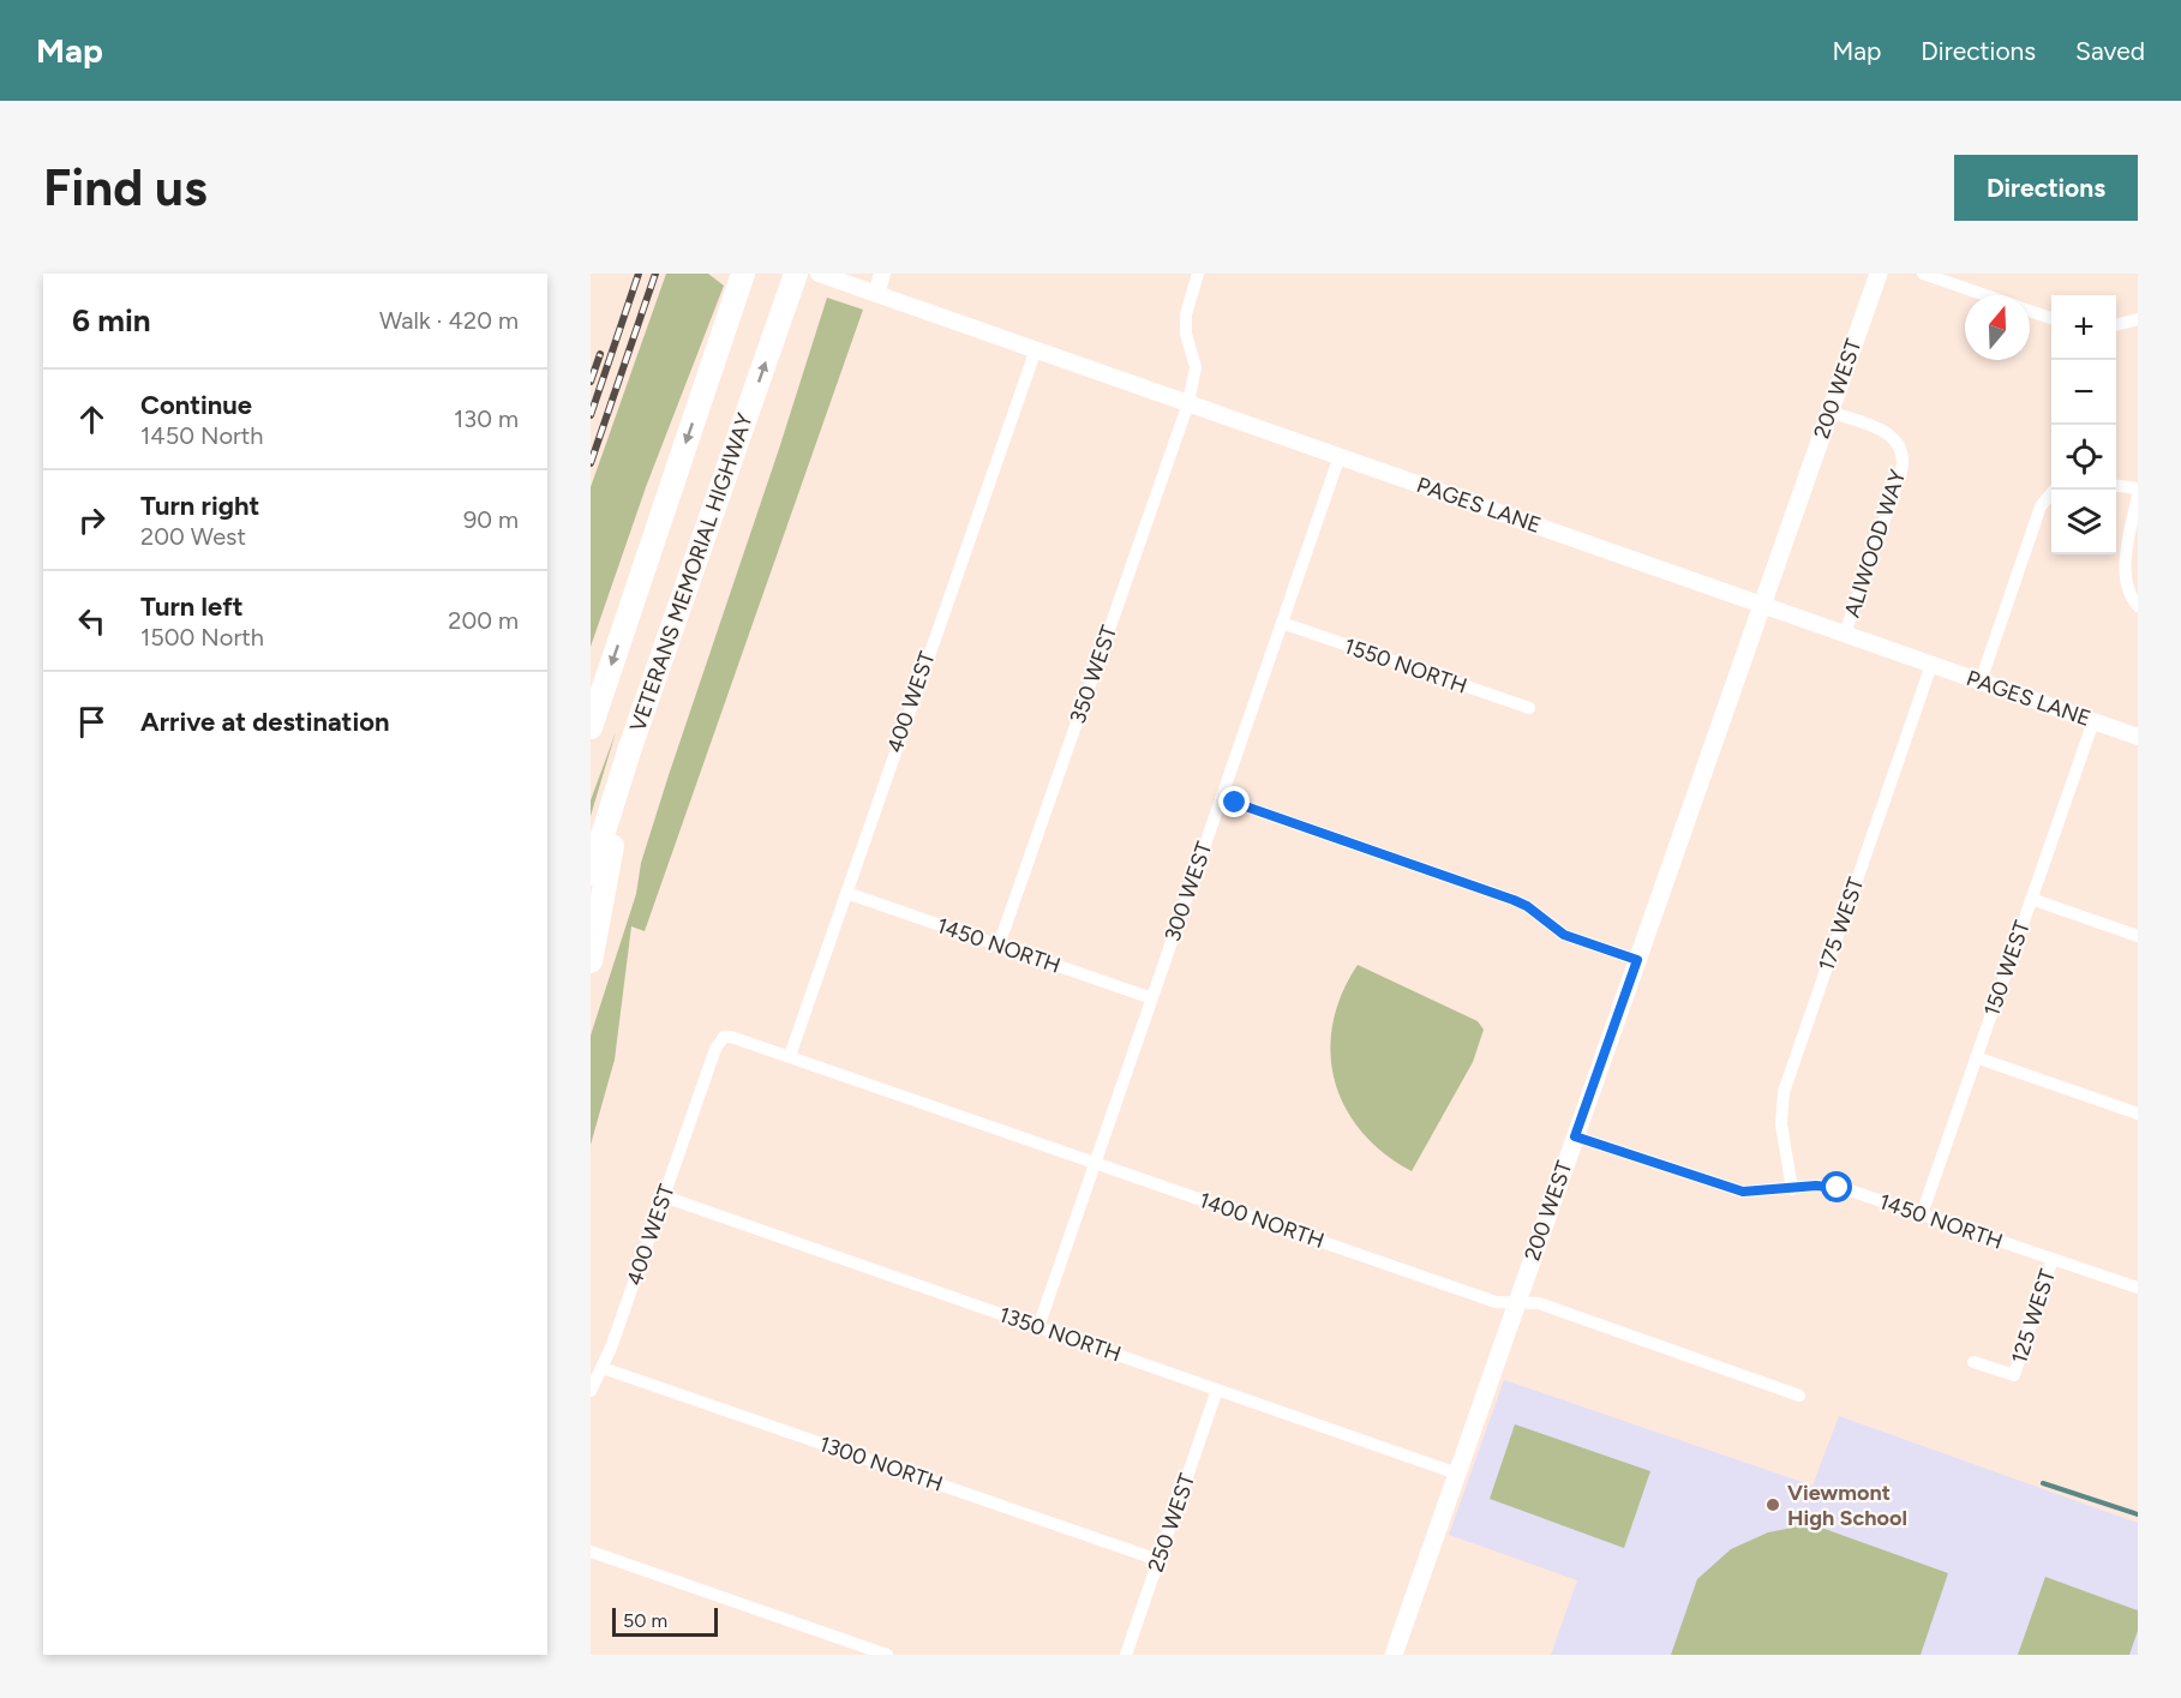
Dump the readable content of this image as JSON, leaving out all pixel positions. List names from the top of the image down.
{
  "streets": {
    "highway": ["VETERANS MEMORIAL HIGHWAY"],
    "main road": ["200 WEST"],
    "street": [
      "PAGES LANE",
      "ALIWOOD WAY",
      "1550 NORTH",
      "350 WEST",
      "400 WEST",
      "300 WEST",
      "175 WEST",
      "1450 NORTH",
      "150 WEST",
      "1400 NORTH",
      "125 WEST",
      "1350 NORTH",
      "1300 NORTH",
      "250 WEST"
    ]
  },
  "crossings": [
    ["200 WEST", "PAGES LANE"],
    ["200 WEST", "ALIWOOD WAY"],
    ["200 WEST", "1450 NORTH"],
    ["200 WEST", "1400 NORTH"],
    ["200 WEST", "1350 NORTH"],
    ["PAGES LANE", "ALIWOOD WAY"],
    ["PAGES LANE", "350 WEST"],
    ["PAGES LANE", "400 WEST"],
    ["PAGES LANE", "300 WEST"],
    ["PAGES LANE", "175 WEST"],
    ["PAGES LANE", "150 WEST"],
    ["1550 NORTH", "300 WEST"],
    ["350 WEST", "1450 NORTH"],
    ["400 WEST", "1450 NORTH"],
    ["400 WEST", "1400 NORTH"],
    ["400 WEST", "1350 NORTH"],
    ["400 WEST", "1300 NORTH"],
    ["300 WEST", "1450 NORTH"],
    ["300 WEST", "1400 NORTH"],
    ["300 WEST", "1350 NORTH"],
    ["175 WEST", "1450 NORTH"],
    ["1450 NORTH", "150 WEST"],
    ["1450 NORTH", "125 WEST"],
    ["1350 NORTH", "250 WEST"],
    ["1300 NORTH", "250 WEST"]
  ],
  "places": ["Viewmont High School"],
  "scale_bar": "50 m",
  "north": "top",
  "page": {
    "header": "Map",
    "nav": ["Map", "Directions", "Saved"],
    "buttons": "Directions",
    "title": "Find us",
    "heading": ["6 min", "Walk · 420 m"],
    "map_buttons": ["+", "−"],
    "list": [
      ["Continue", "1450 North", "130 m"],
      ["Turn right", "200 West", "90 m"],
      ["Turn left", "1500 North", "200 m"],
      "Arrive at destination"
    ],
    "scale": "50 m"
  }
}
